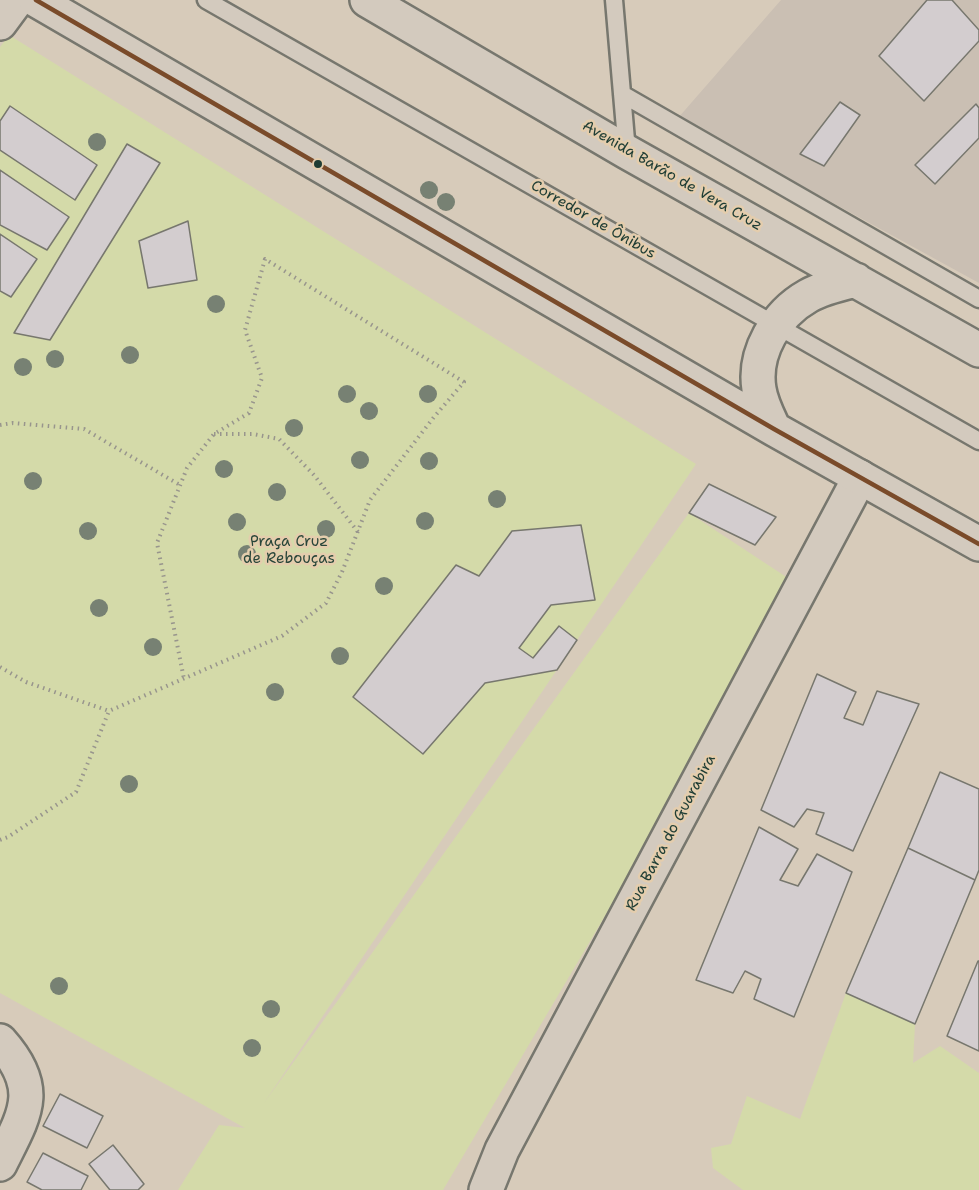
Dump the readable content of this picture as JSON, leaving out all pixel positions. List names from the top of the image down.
{
  "streets": {
    "main road": ["Avenida Barão de Vera Cruz", "Rua Barra do Guarabira"],
    "lane": ["Corredor de Ônibus"]
  },
  "parks": ["Praça Cruz de Rebouças"]
}
